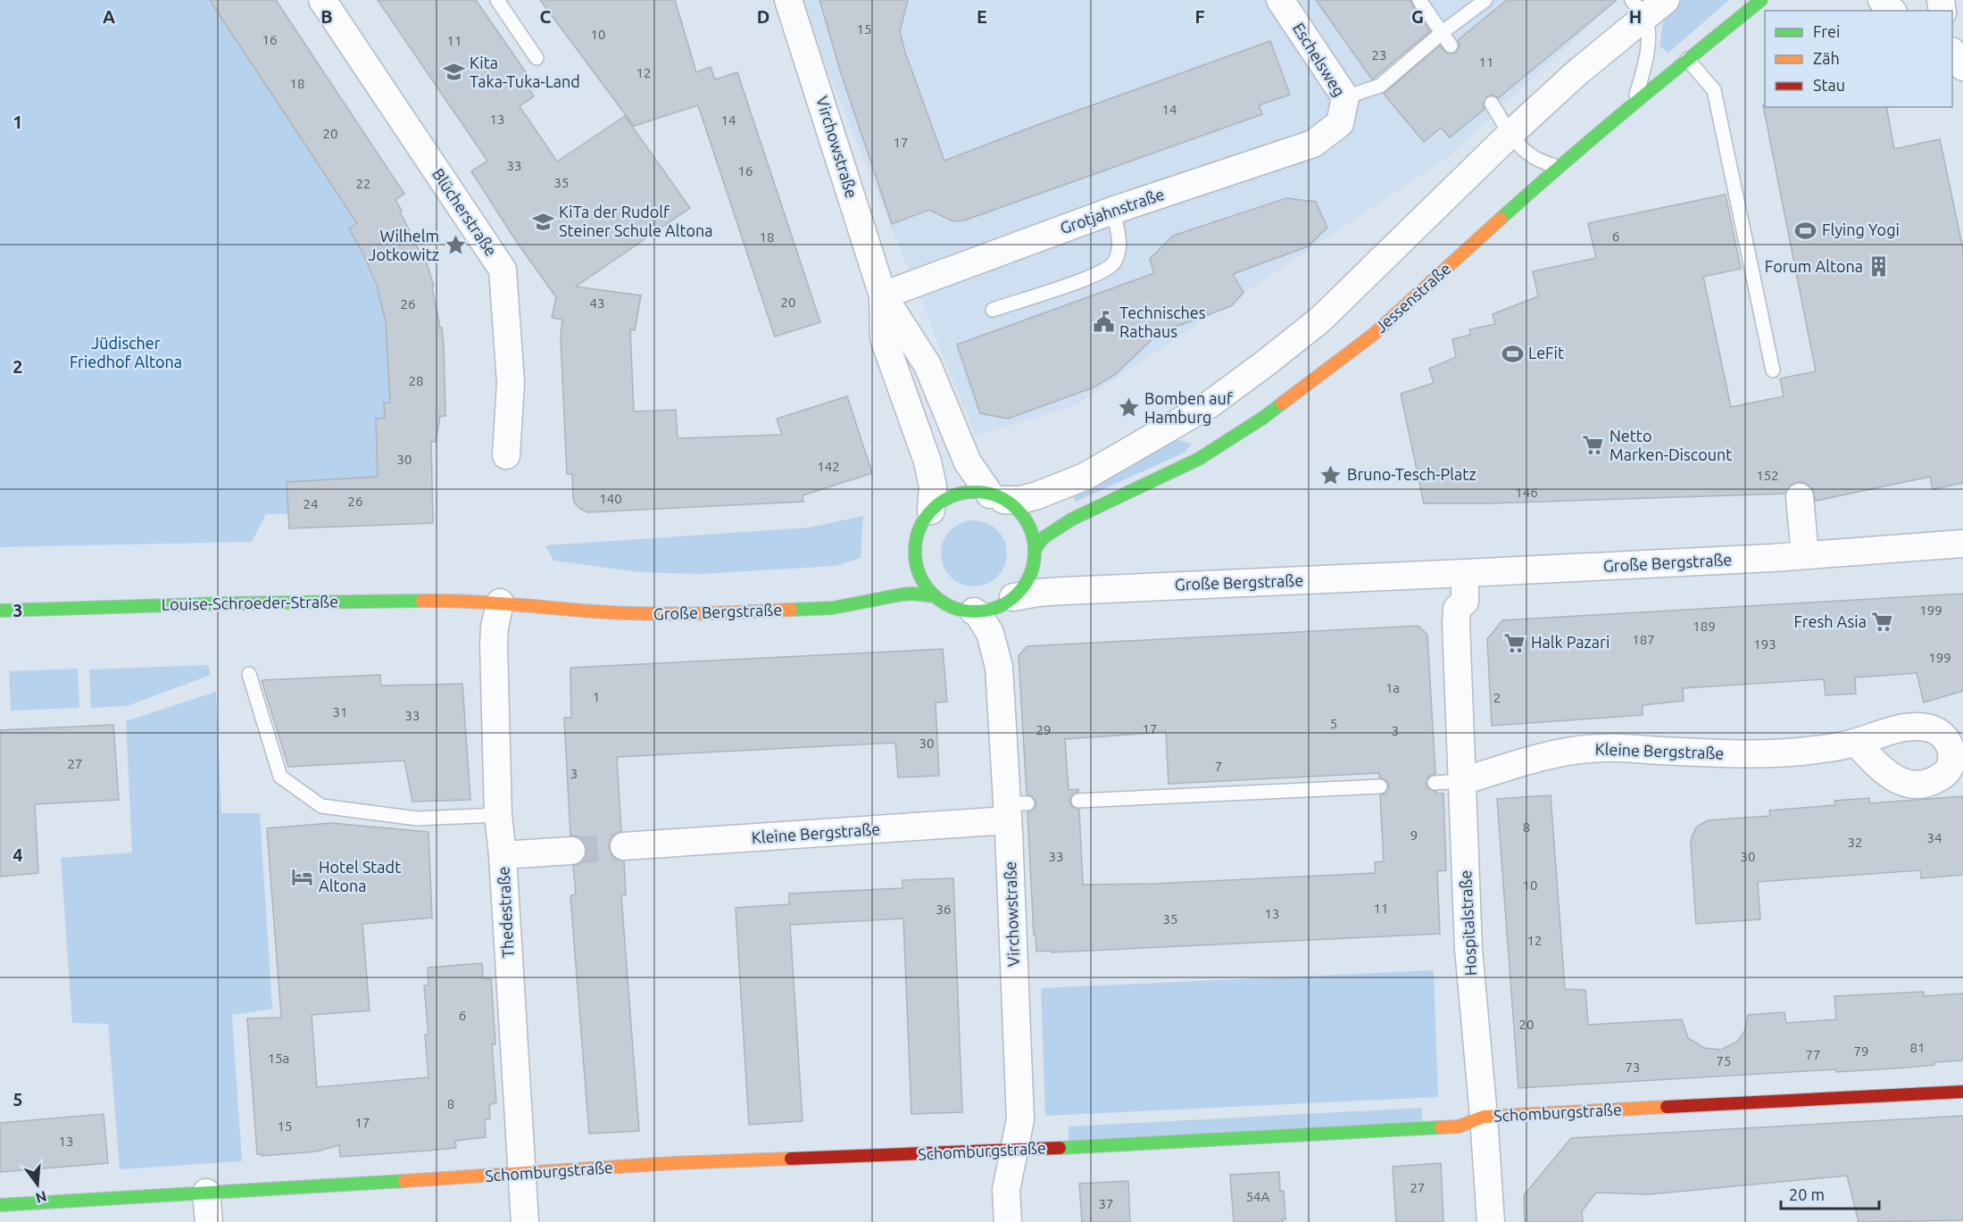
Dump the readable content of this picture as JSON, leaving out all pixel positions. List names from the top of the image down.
{
  "streets": {
    "street": [
      "Eschelsweg",
      "Virchowstraße",
      "Grotjahnstraße",
      "Blücherstraße",
      "Jessenstraße",
      "Große Bergstraße",
      "Louise-Schroeder-Straße",
      "Kleine Bergstraße",
      "Thedestraße",
      "Hospitalstraße",
      "Schomburgstraße"
    ]
  },
  "crossings": [
    ["Eschelsweg", "Grotjahnstraße"],
    ["Virchowstraße", "Grotjahnstraße"],
    ["Virchowstraße", "Jessenstraße"],
    ["Virchowstraße", "Große Bergstraße"],
    ["Virchowstraße", "Kleine Bergstraße"],
    ["Virchowstraße", "Schomburgstraße"],
    ["Jessenstraße", "Große Bergstraße"],
    ["Große Bergstraße", "Louise-Schroeder-Straße"],
    ["Große Bergstraße", "Thedestraße"],
    ["Große Bergstraße", "Hospitalstraße"],
    ["Louise-Schroeder-Straße", "Thedestraße"],
    ["Kleine Bergstraße", "Hospitalstraße"],
    ["Thedestraße", "Schomburgstraße"],
    ["Hospitalstraße", "Schomburgstraße"]
  ],
  "parks": ["Jüdischer Friedhof Altona"],
  "places": {
    "school or university": ["Kita Taka-Tuka-Land", "KiTa der Rudolf Steiner Schule Altona"],
    "sports": ["Flying Yogi", "LeFit"],
    "place": ["Wilhelm Jotkowitz", "Bomben auf Hamburg", "Bruno-Tesch-Platz"],
    "building": ["Forum Altona"],
    "public building": ["Technisches Rathaus"],
    "supermarket": ["Netto Marken-Discount", "Fresh Asia", "Halk Pazari"],
    "hotel": ["Hotel Stadt Altona"]
  },
  "house_numbers": [
    "15",
    "10",
    "16",
    "11",
    "23",
    "11",
    "12",
    "18",
    "14",
    "13",
    "14",
    "20",
    "17",
    "33",
    "16",
    "35",
    "22",
    "6",
    "18",
    "20",
    "43",
    "26",
    "28",
    "30",
    "142",
    "152",
    "146",
    "140",
    "26",
    "24",
    "199",
    "189",
    "187",
    "193",
    "199",
    "1a",
    "1",
    "2",
    "31",
    "33",
    "5",
    "17",
    "29",
    "3",
    "30",
    "27",
    "7",
    "3",
    "8",
    "9",
    "34",
    "32",
    "33",
    "30",
    "10",
    "11",
    "36",
    "13",
    "35",
    "12",
    "6",
    "20",
    "81",
    "79",
    "77",
    "15a",
    "75",
    "73",
    "8",
    "17",
    "15",
    "13",
    "27",
    "54A",
    "37"
  ],
  "legend": ["Frei", "Zäh", "Stau"],
  "scale_bar": "20 m",
  "north": "bottom",
  "grid": {
    "columns": [
      "A",
      "B",
      "C",
      "D",
      "E",
      "F",
      "G",
      "H"
    ],
    "rows": [
      "1",
      "2",
      "3",
      "4",
      "5"
    ]
  }
}
